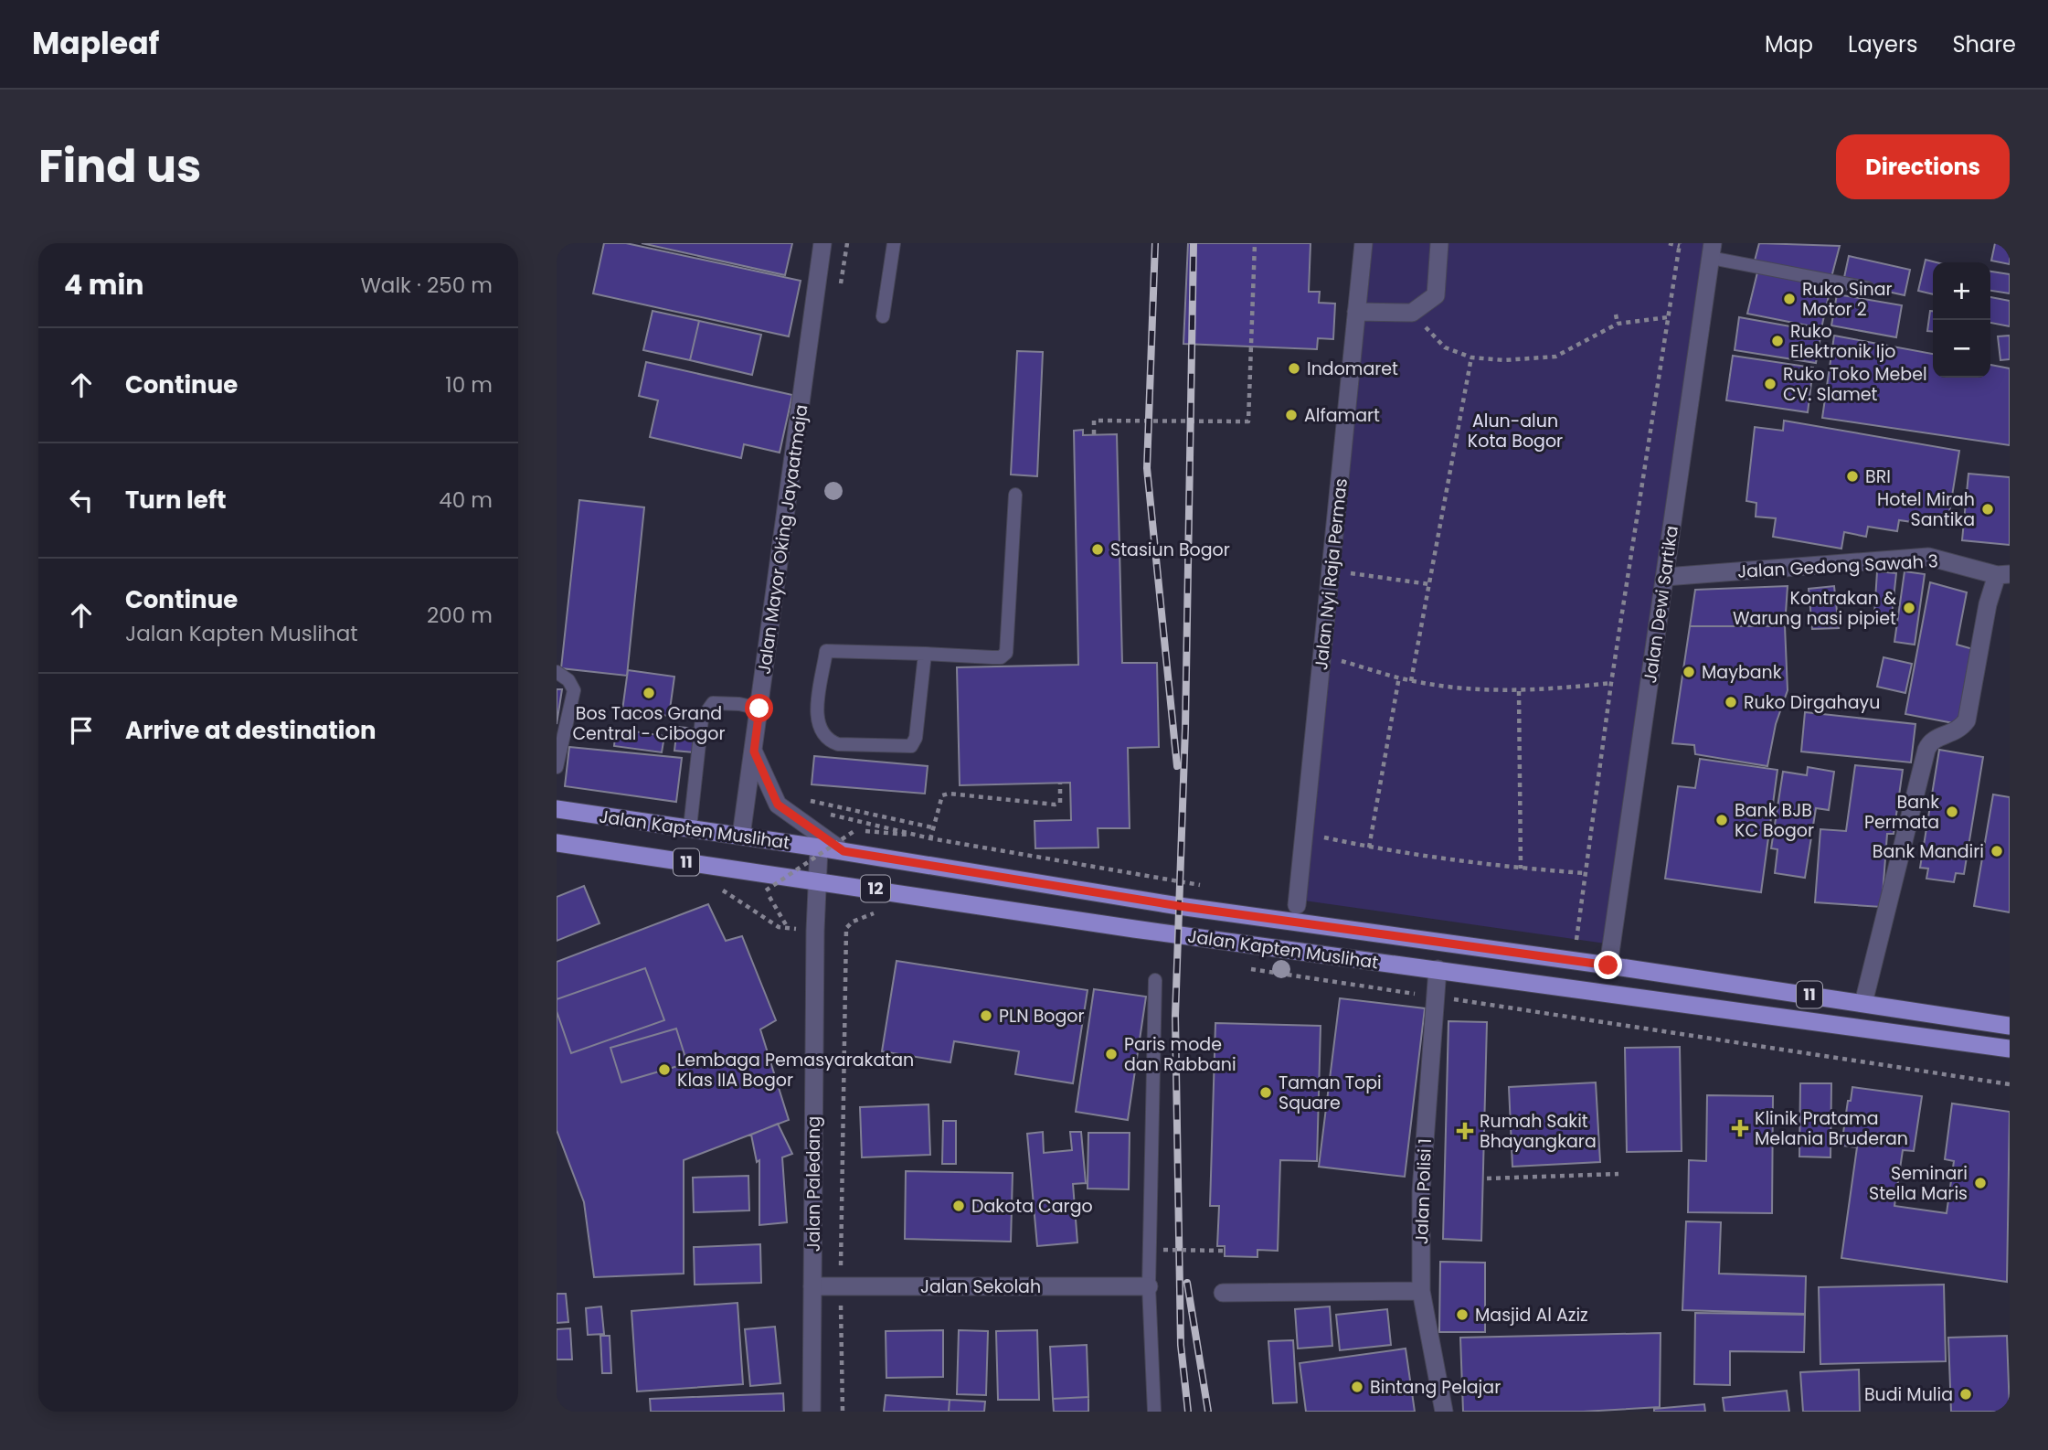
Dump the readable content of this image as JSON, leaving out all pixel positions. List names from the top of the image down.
{
  "streets": {
    "main road": ["Jalan Kapten Muslihat", "11", "12"],
    "street": [
      "Jalan Mayor Oking Jayaatmaja",
      "Jalan Gedong Sawah 3",
      "Jalan Nyi Raja Permas",
      "Jalan Dewi Sartika",
      "Jalan Paledang",
      "Jalan Polisi 1",
      "Jalan Sekolah"
    ]
  },
  "crossings": [
    ["Jalan Mayor Oking Jayaatmaja", "Jalan Kapten Muslihat"],
    ["Jalan Gedong Sawah 3", "Jalan Dewi Sartika"],
    ["Jalan Dewi Sartika", "Jalan Kapten Muslihat"],
    ["Jalan Kapten Muslihat", "Jalan Paledang"],
    ["Jalan Kapten Muslihat", "Jalan Polisi 1"],
    ["Jalan Paledang", "Jalan Sekolah"]
  ],
  "parks": ["Alun-alun Kota Bogor"],
  "places": {
    "other": [
      "Ruko Sinar Motor 2",
      "Ruko Elektronik Ijo",
      "Indomaret",
      "Ruko Toko Mebel CV. Slamet",
      "Alfamart",
      "BRI",
      "Hotel Mirah Santika",
      "Stasiun Bogor",
      "Kontrakan & Warung nasi pipiet",
      "Maybank",
      "Bos Tacos Grand Central - Cibogor",
      "Ruko Dirgahayu",
      "Bank Permata",
      "Bank BJB KC Bogor",
      "Bank Mandiri",
      "PLN Bogor",
      "Paris mode dan Rabbani",
      "Lembaga Pemasyarakatan Klas IIA Bogor",
      "Taman Topi Square",
      "Seminari Stella Maris",
      "Dakota Cargo",
      "Masjid Al Aziz",
      "Bintang Pelajar",
      "Budi Mulia"
    ],
    "health": ["Klinik Pratama Melania Bruderan", "Rumah Sakit Bhayangkara"]
  },
  "page": {
    "header": "Mapleaf",
    "nav": ["Map", "Layers", "Share"],
    "title": "Find us",
    "buttons": "Directions",
    "heading": ["4 min", "Walk · 250 m"],
    "map_buttons": ["+", "−"],
    "list": [
      ["Continue", "10 m"],
      ["Turn left", "40 m"],
      ["Continue", "Jalan Kapten Muslihat", "200 m"],
      "Arrive at destination"
    ]
  }
}
